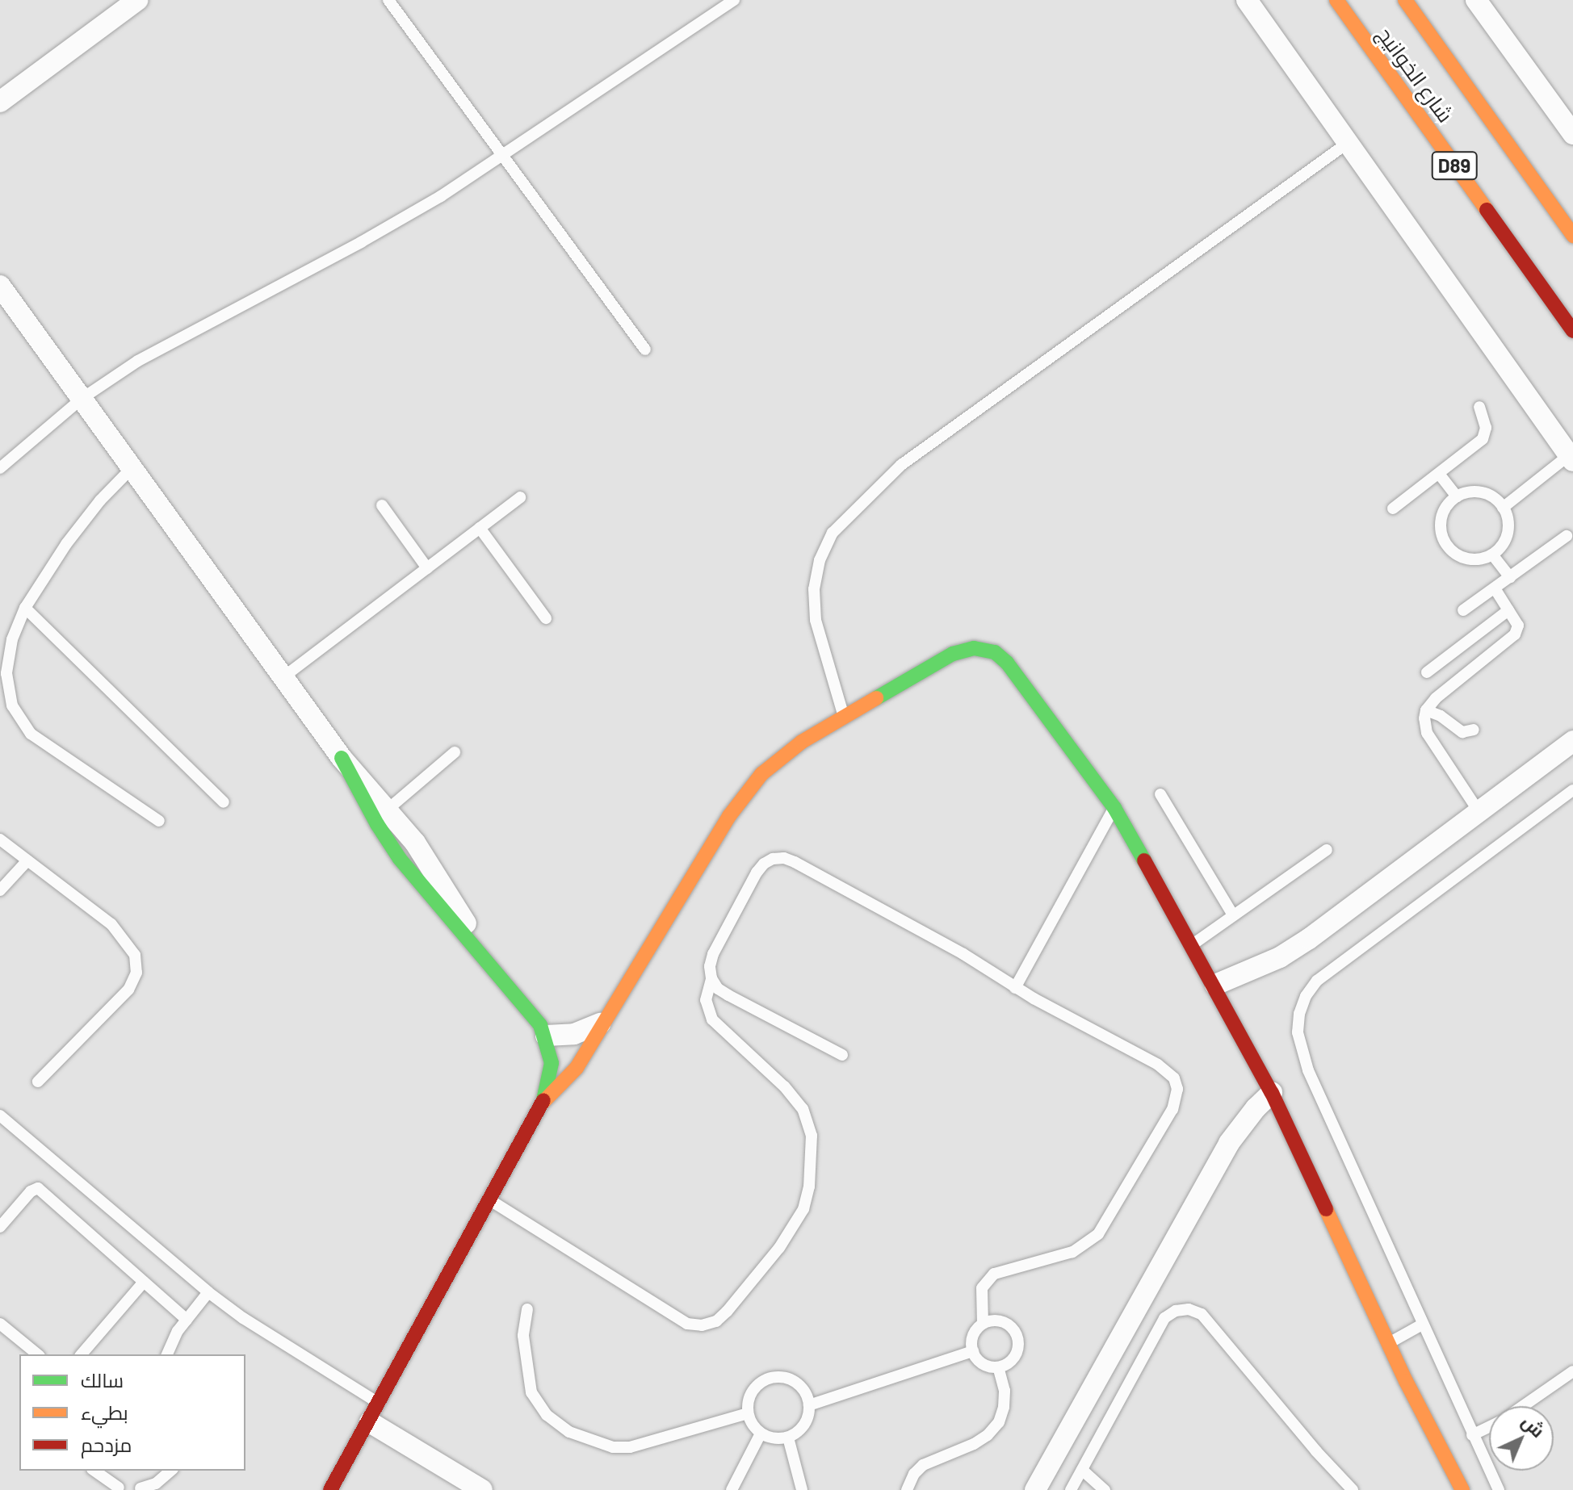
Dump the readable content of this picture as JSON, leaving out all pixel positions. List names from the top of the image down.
{
  "streets": {
    "main road": ["شارع الخوانيج", "D89"]
  },
  "legend": ["سالك", "بطيء", "مزدحم"],
  "north": "top right"
}
